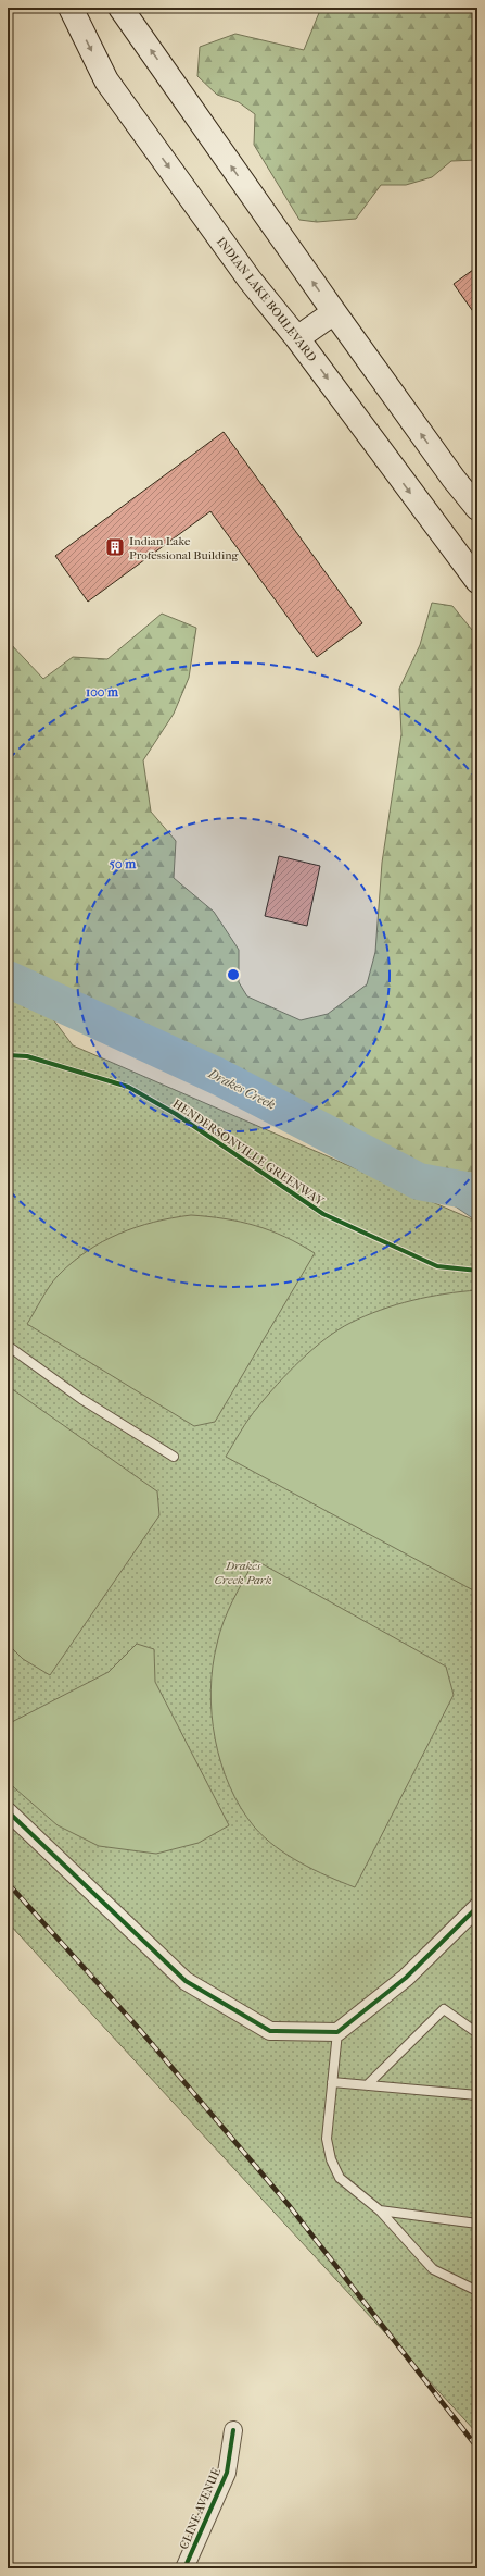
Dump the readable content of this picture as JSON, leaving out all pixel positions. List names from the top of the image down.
{
  "streets": {
    "main road": ["INDIAN LAKE BOULEVARD"],
    "street": ["CLINE AVENUE"],
    "cycle path": ["HENDERSONVILLE GREENWAY"]
  },
  "water": ["Drakes Creek"],
  "parks": ["Drakes Creek Park"],
  "places": {
    "building": ["Indian Lake Professional Building"]
  },
  "rings": ["100 m", "50 m"]
}
